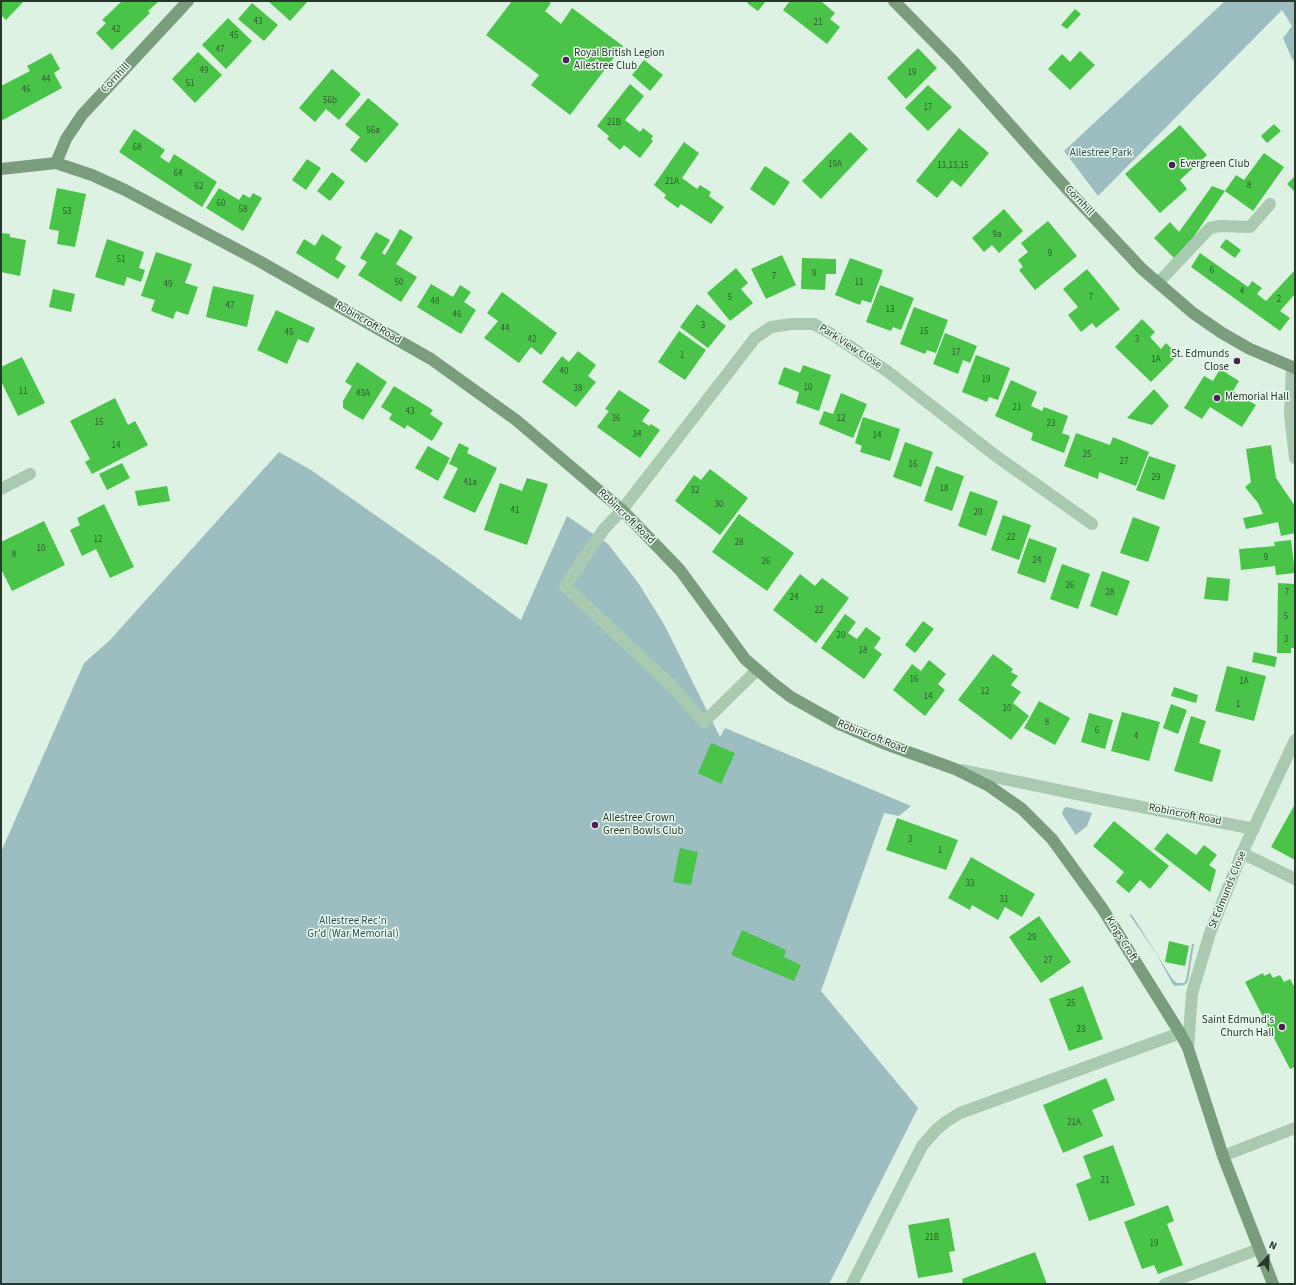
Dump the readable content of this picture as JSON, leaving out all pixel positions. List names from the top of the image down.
{
  "streets": {
    "street": [
      "Cornhill",
      "Robincroft Road",
      "Park View Close",
      "St Edmunds Close",
      "Kings Croft"
    ]
  },
  "crossings": [
    ["Cornhill", "Robincroft Road"],
    ["Robincroft Road", "Park View Close"],
    ["Robincroft Road", "St Edmunds Close"],
    ["Robincroft Road", "Kings Croft"],
    ["St Edmunds Close", "Kings Croft"]
  ],
  "parks": ["Allestree Park", "Allestree Rec'n Gr'd (War Memorial)"],
  "places": [
    "Royal British Legion Allestree Club",
    "Evergreen Club",
    "St. Edmunds Close",
    "Memorial Hall",
    "Allestree Crown Green Bowls Club",
    "Saint Edmund's Church Hall"
  ],
  "house_numbers": [
    "43",
    "21",
    "42",
    "45",
    "47",
    "49",
    "19",
    "44",
    "51",
    "46",
    "56b",
    "17",
    "21B",
    "56a",
    "68",
    "19A",
    "11,13,15",
    "64",
    "21A",
    "8",
    "62",
    "60",
    "58",
    "53",
    "9a",
    "9",
    "51",
    "6",
    "9",
    "7",
    "50",
    "11",
    "49",
    "4",
    "5",
    "7",
    "2",
    "48",
    "47",
    "13",
    "46",
    "3",
    "44",
    "15",
    "45",
    "42",
    "3",
    "17",
    "1",
    "1A",
    "40",
    "19",
    "10",
    "38",
    "11",
    "43A",
    "21",
    "43",
    "36",
    "12",
    "15",
    "23",
    "34",
    "14",
    "14",
    "25",
    "27",
    "16",
    "29",
    "41a",
    "18",
    "32",
    "30",
    "41",
    "20",
    "22",
    "12",
    "28",
    "10",
    "8",
    "9",
    "24",
    "26",
    "26",
    "28",
    "7",
    "24",
    "22",
    "5",
    "20",
    "3",
    "18",
    "16",
    "1A",
    "12",
    "14",
    "1",
    "10",
    "8",
    "6",
    "4",
    "3",
    "1",
    "33",
    "31",
    "29",
    "27",
    "25",
    "23",
    "21A",
    "21",
    "21B",
    "19"
  ],
  "north": "top right"
}
